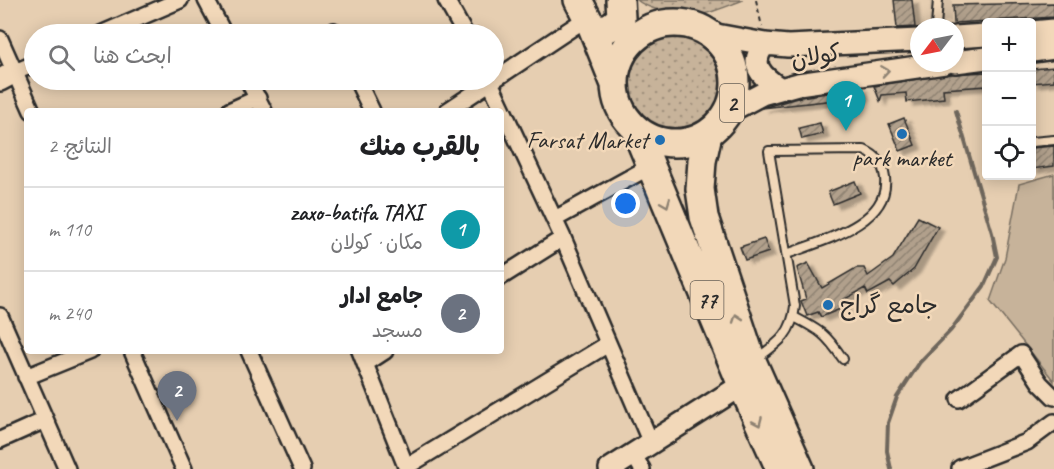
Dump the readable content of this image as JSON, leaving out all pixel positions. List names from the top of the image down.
{
  "streets": {
    "highway": ["2", "77"],
    "main road": ["كولان"]
  },
  "crossings": [
    ["كولان", "2"],
    ["كولان", "77"],
    ["2", "77"]
  ],
  "places": ["park market", "Farsat Market", "جامع گراج"],
  "north": "bottom left",
  "page": {
    "map_buttons": ["+", "−"],
    "search": "ابحث هنا",
    "pins": ["1", "2"],
    "heading": ["بالقرب منك", "النتائج: 2"],
    "list": [
      {
        "mark": "1",
        "name": "zaxo-batifa TAXI",
        "note": "مكان · كولان",
        "value": "110 m"
      },
      {
        "mark": "2",
        "name": "جامع ادار",
        "note": "مسجد",
        "value": "240 m"
      }
    ]
  }
}
